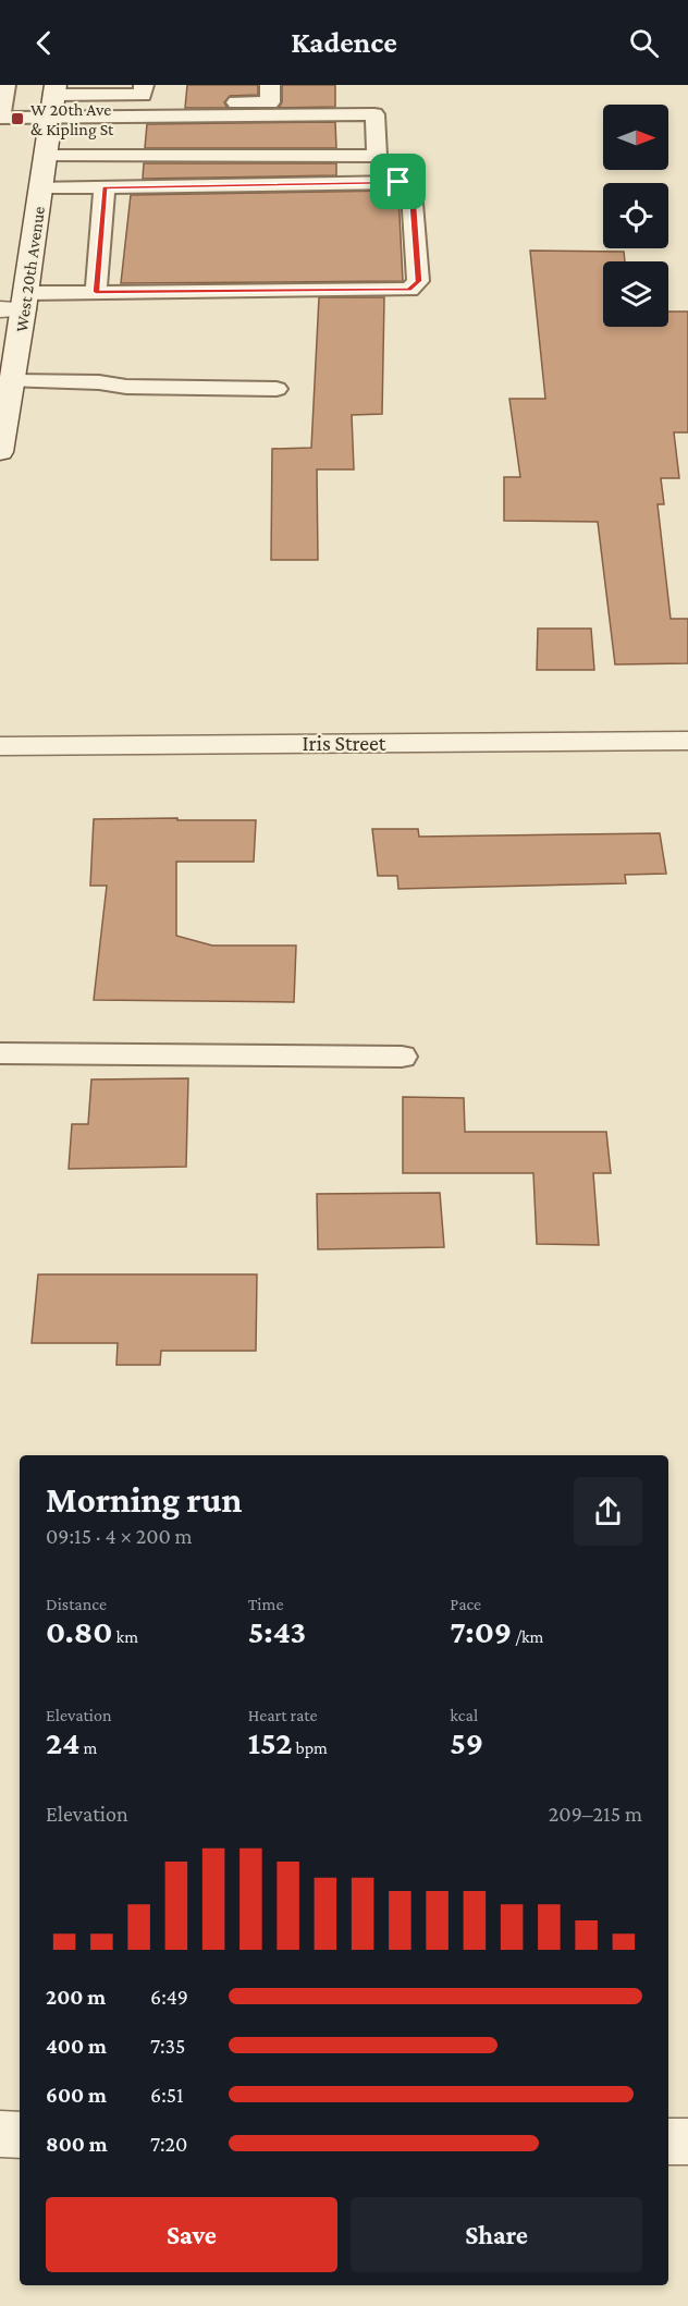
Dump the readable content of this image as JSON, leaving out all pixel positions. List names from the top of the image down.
{
  "streets": {
    "street": ["West 20th Avenue", "Iris Street"]
  },
  "places": {
    "transit": ["W 20th Ave & Kipling St"]
  },
  "north": "right",
  "page": {
    "header": "Kadence",
    "heading": ["Morning run", "09:15 · 4 × 200 m"],
    "stats": [
      ["Distance", "0.80 km"],
      ["Time", "5:43"],
      ["Pace", "7:09 /km"],
      ["Elevation", "24 m"],
      ["Heart rate", "152 bpm"],
      ["kcal", "59"]
    ],
    "chart": ["Elevation", "209–215 m"],
    "list": [
      {
        "name": "200 m",
        "note": "6:49"
      },
      {
        "name": "400 m",
        "note": "7:35"
      },
      {
        "name": "600 m",
        "note": "6:51"
      },
      {
        "name": "800 m",
        "note": "7:20"
      }
    ],
    "buttons": ["Save", "Share"]
  }
}
